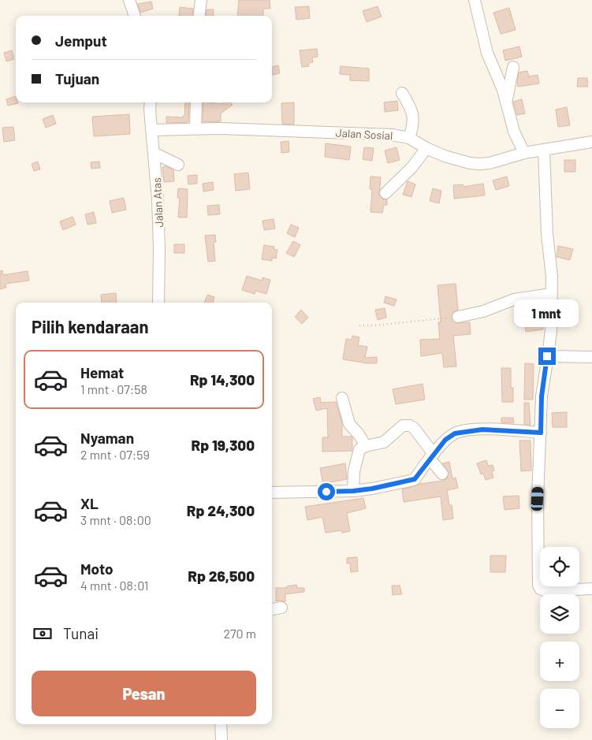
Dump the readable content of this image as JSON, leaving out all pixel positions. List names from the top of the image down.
{
  "streets": {
    "street": ["Jalan Sosial", "Jalan Atas"]
  },
  "crossings": [
    ["Jalan Sosial", "Jalan Atas"]
  ],
  "page": {
    "banner": ["Jemput", "Tujuan"],
    "bubble": "1 mnt",
    "heading": "Pilih kendaraan",
    "list": [
      {
        "name": "Hemat",
        "note": "1 mnt · 07:58",
        "value": "Rp 14,300"
      },
      {
        "name": "Nyaman",
        "note": "2 mnt · 07:59",
        "value": "Rp 19,300"
      },
      {
        "name": "XL",
        "note": "3 mnt · 08:00",
        "value": "Rp 24,300"
      },
      {
        "name": "Moto",
        "note": "4 mnt · 08:01",
        "value": "Rp 26,500"
      }
    ],
    "map_buttons": ["+", "−"],
    "pay": ["Tunai", "270 m"],
    "buttons": "Pesan"
  }
}
